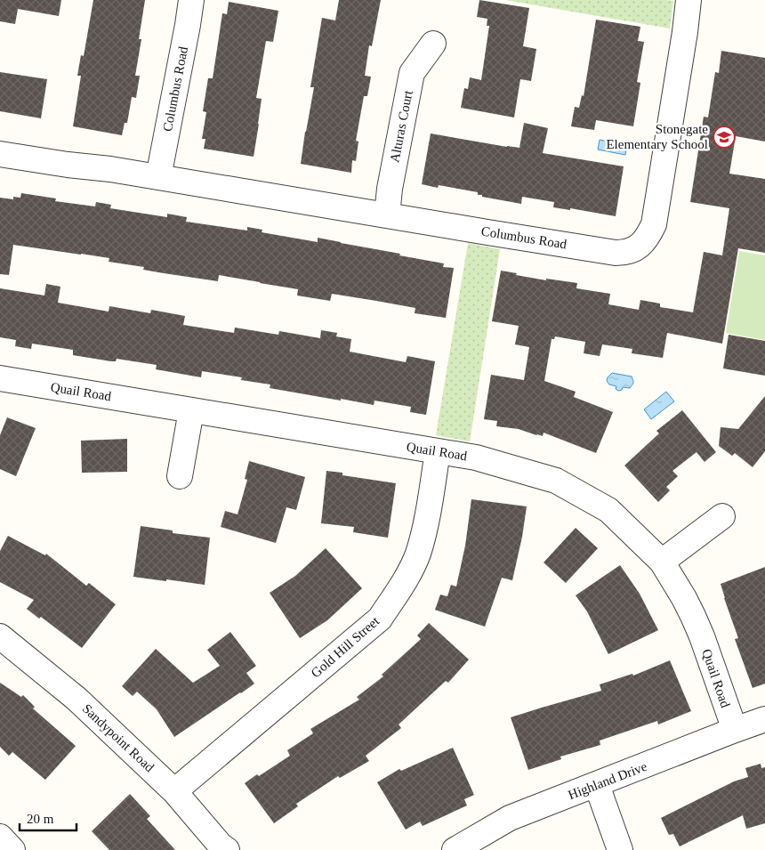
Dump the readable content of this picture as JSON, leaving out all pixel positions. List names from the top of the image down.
{
  "streets": {
    "street": [
      "Columbus Road",
      "Alturas Court",
      "Quail Road",
      "Gold Hill Street",
      "Sandypoint Road",
      "Highland Drive"
    ]
  },
  "crossings": [
    ["Columbus Road", "Alturas Court"],
    ["Quail Road", "Gold Hill Street"],
    ["Quail Road", "Highland Drive"],
    ["Gold Hill Street", "Sandypoint Road"]
  ],
  "places": {
    "school or university": ["Stonegate Elementary School"]
  },
  "scale_bar": "20 m"
}
